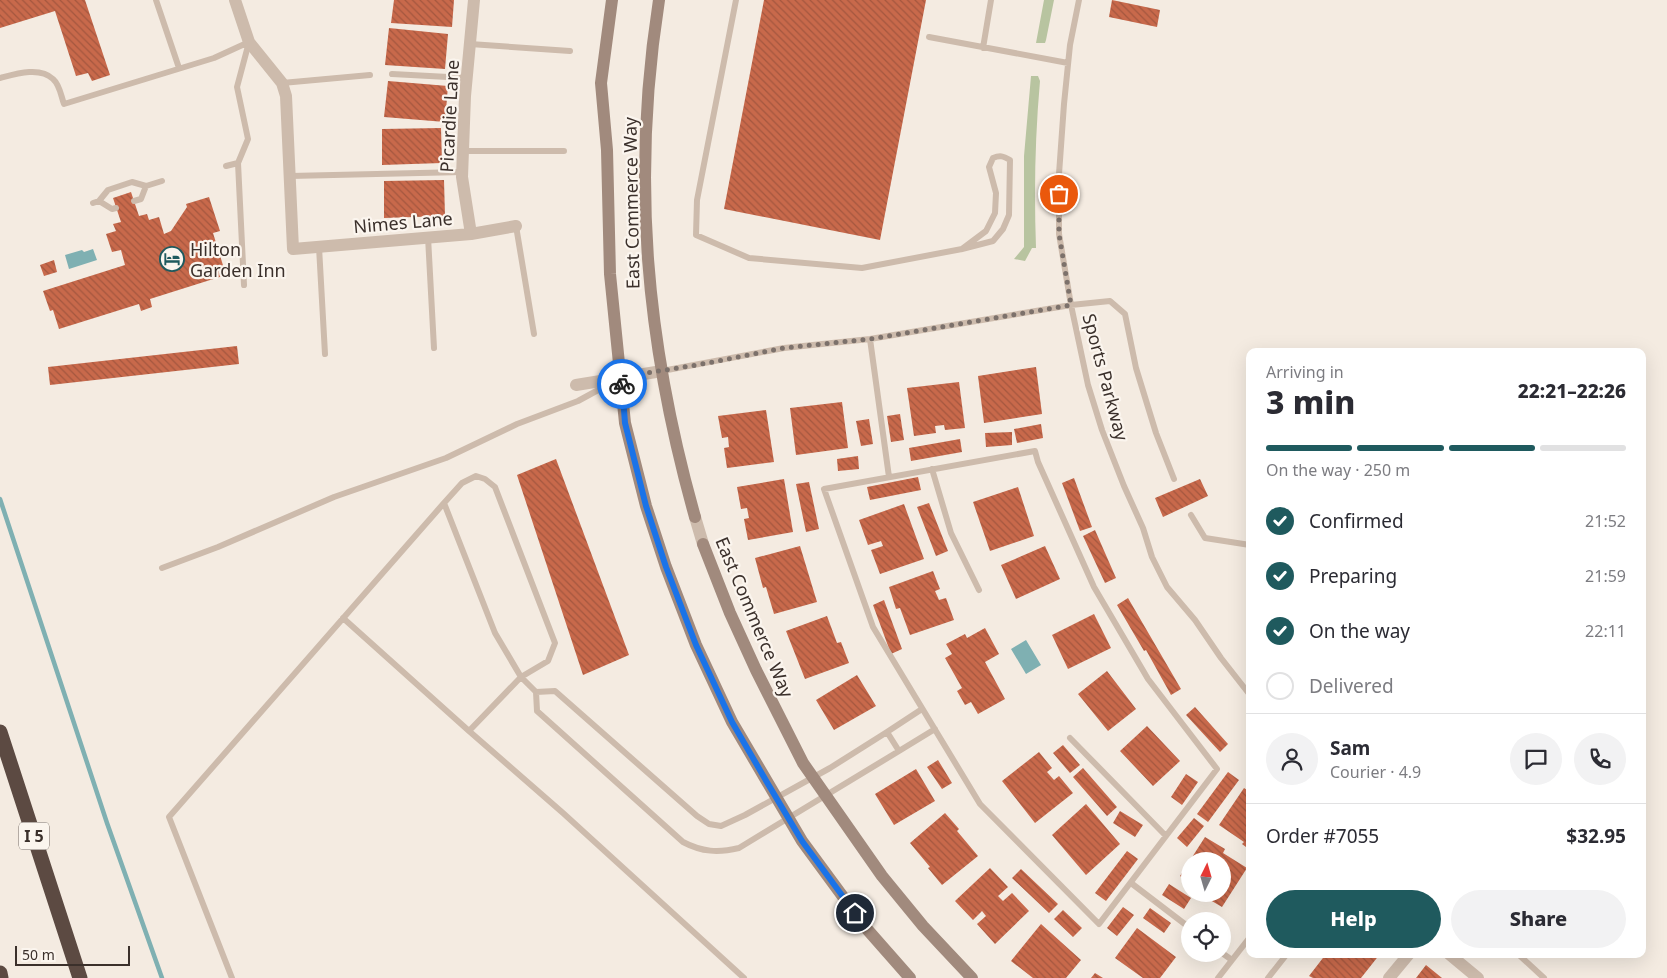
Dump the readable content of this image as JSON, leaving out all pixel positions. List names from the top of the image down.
{
  "streets": {
    "highway": ["I 5"],
    "main road": ["East Commerce Way"],
    "street": ["Picardie Lane", "Nimes Lane"],
    "lane": ["Sports Parkway"]
  },
  "crossings": [
    ["Picardie Lane", "Nimes Lane"]
  ],
  "places": {
    "hotel": ["Hilton Garden Inn"]
  },
  "scale_bar": "50 m",
  "north": "top",
  "page": {
    "heading": ["3 min", "Arriving in", "22:21–22:26"],
    "panel": [
      "Sam",
      "Courier · 4.9",
      "Order #7055",
      "$32.95"
    ],
    "bar": "On the way · 250 m",
    "list": [
      ["Confirmed", "21:52"],
      ["Preparing", "21:59"],
      ["On the way", "22:11"],
      "Delivered"
    ],
    "buttons": ["Help", "Share"],
    "scale": "50 m"
  }
}
